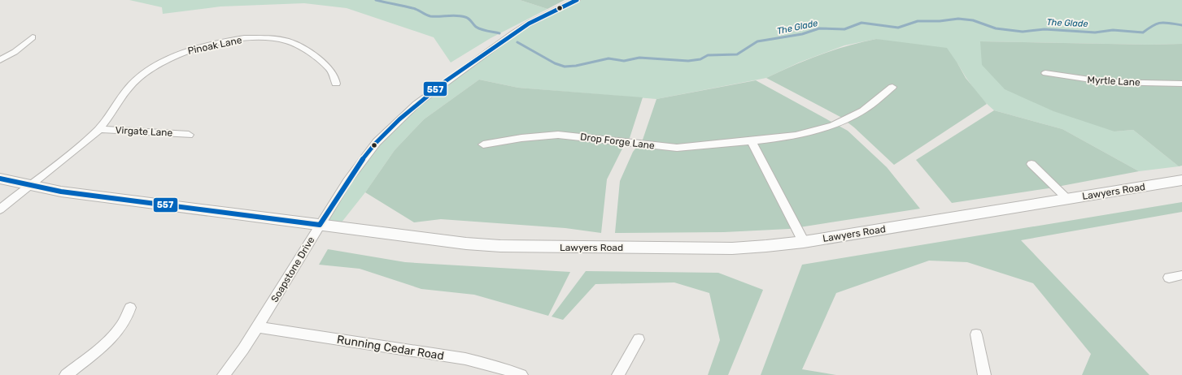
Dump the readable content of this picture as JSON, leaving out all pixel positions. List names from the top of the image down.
{
  "streets": {
    "main road": ["Lawyers Road"],
    "street": [
      "Pinoak Lane",
      "Myrtle Lane",
      "Virgate Lane",
      "Drop Forge Lane",
      "Soapstone Drive",
      "Running Cedar Road"
    ]
  },
  "crossings": [
    ["Pinoak Lane", "Virgate Lane"],
    ["Pinoak Lane", "Lawyers Road"],
    ["Lawyers Road", "Soapstone Drive"],
    ["Soapstone Drive", "Running Cedar Road"]
  ],
  "water": ["The Glade"],
  "lines": ["transit line 557"]
}
